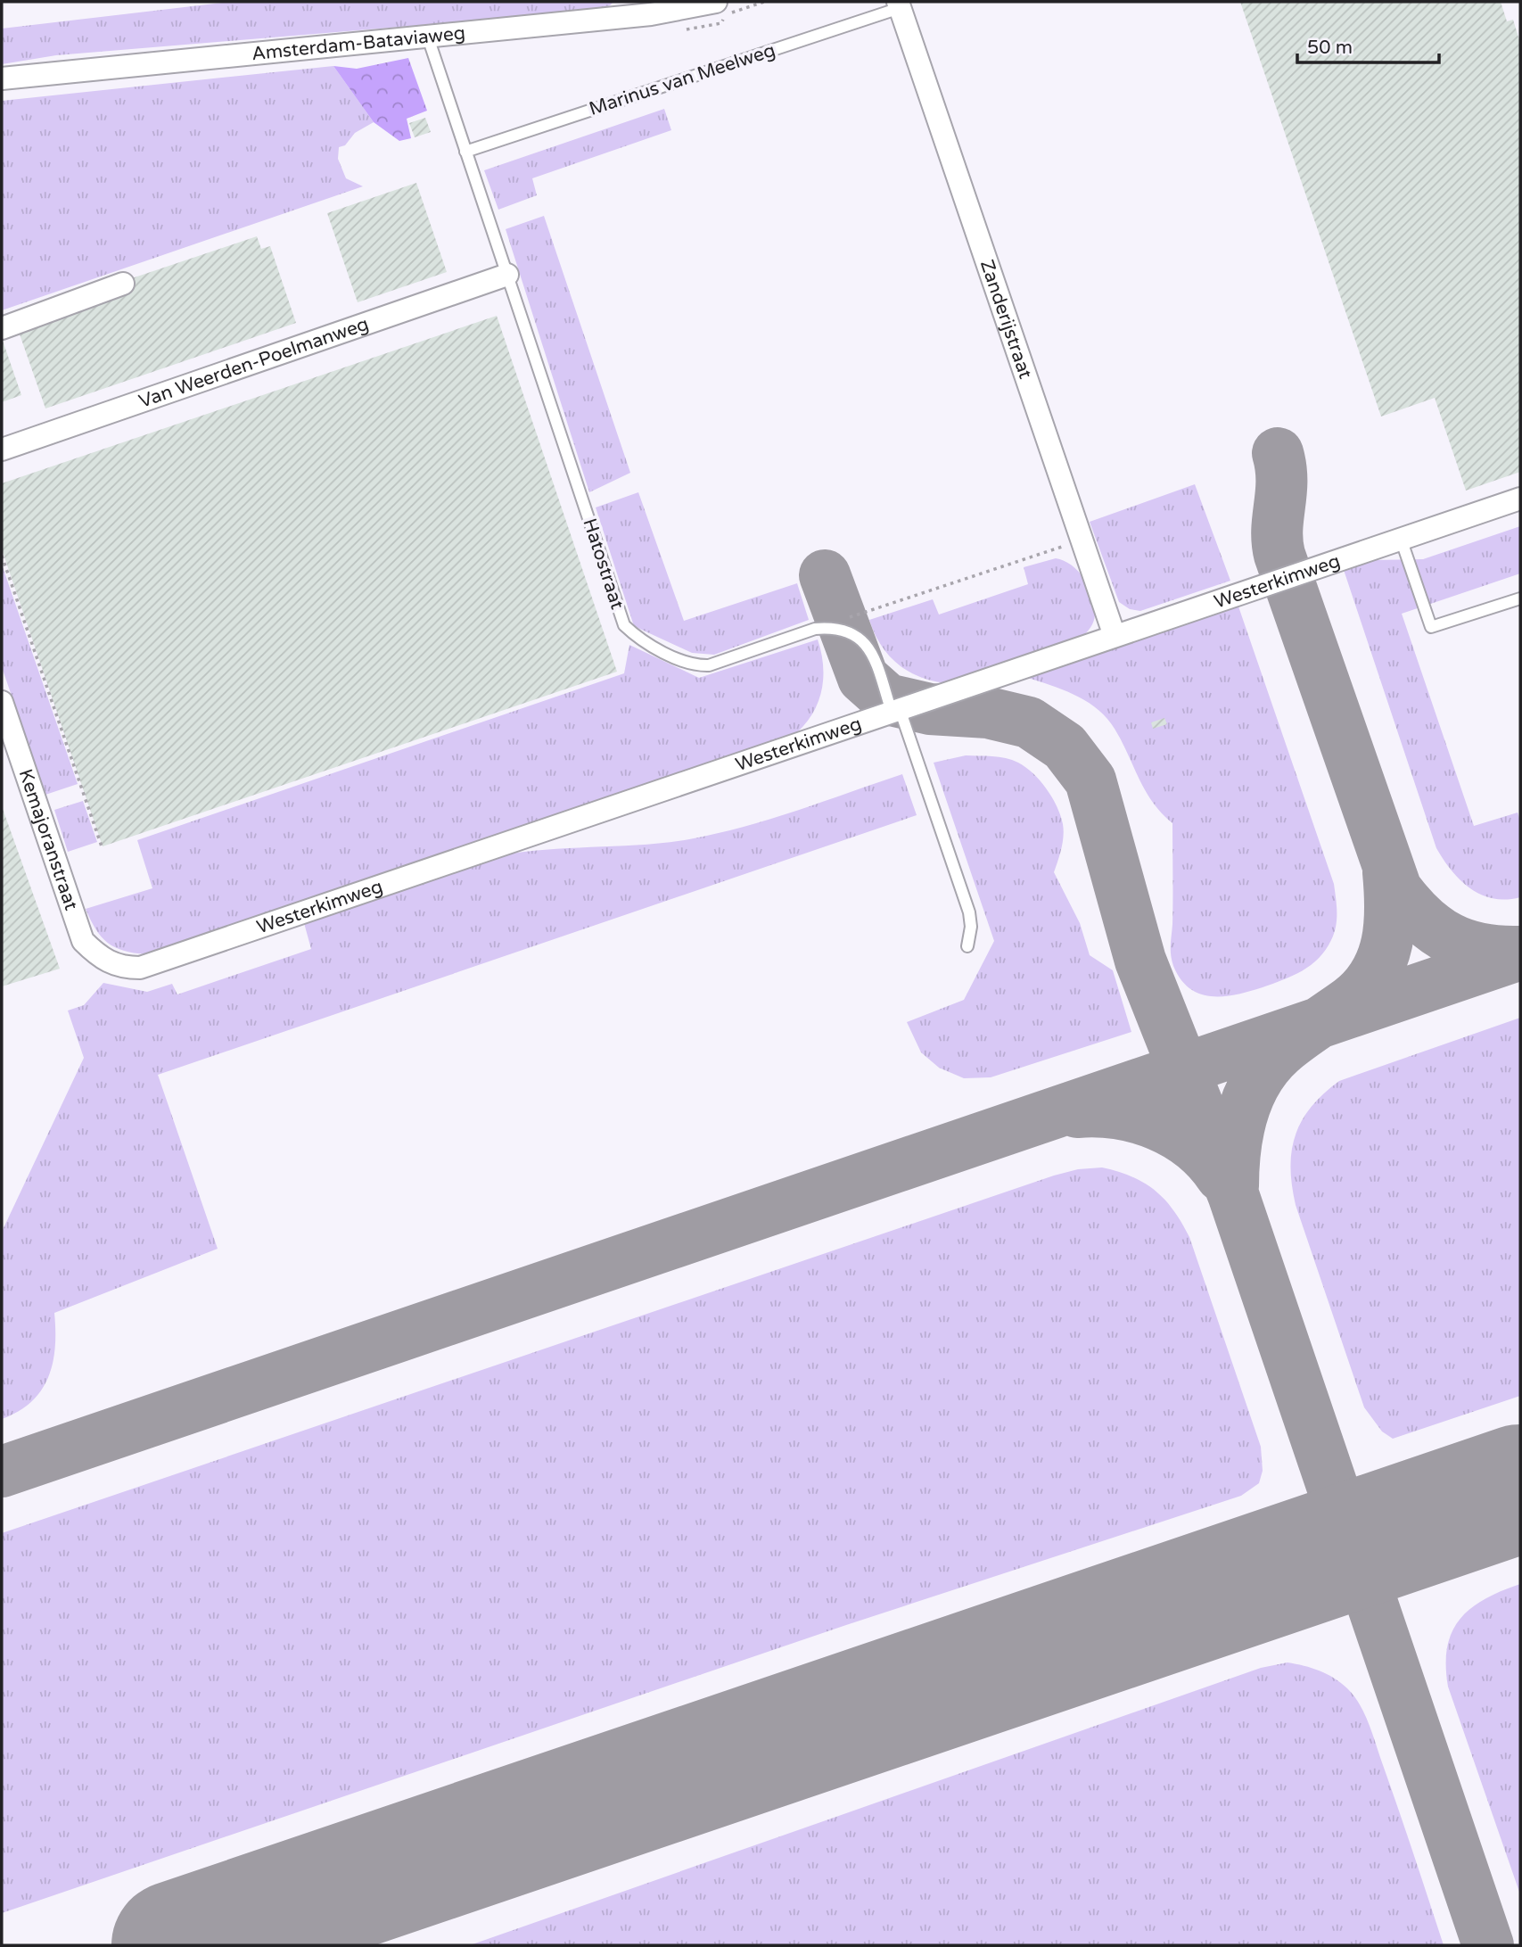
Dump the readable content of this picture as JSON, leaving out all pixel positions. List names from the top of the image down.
{
  "streets": {
    "street": [
      "Amsterdam-Bataviaweg",
      "Zanderijstraat",
      "Van Weerden-Poelmanweg",
      "Westerkimweg",
      "Kemajoranstraat"
    ],
    "lane": ["Marinus van Meelweg", "Hatostraat"]
  },
  "crossings": [
    ["Amsterdam-Bataviaweg", "Hatostraat"],
    ["Marinus van Meelweg", "Zanderijstraat"],
    ["Marinus van Meelweg", "Hatostraat"],
    ["Zanderijstraat", "Westerkimweg"],
    ["Van Weerden-Poelmanweg", "Hatostraat"],
    ["Westerkimweg", "Kemajoranstraat"]
  ],
  "scale_bar": "50 m"
}
